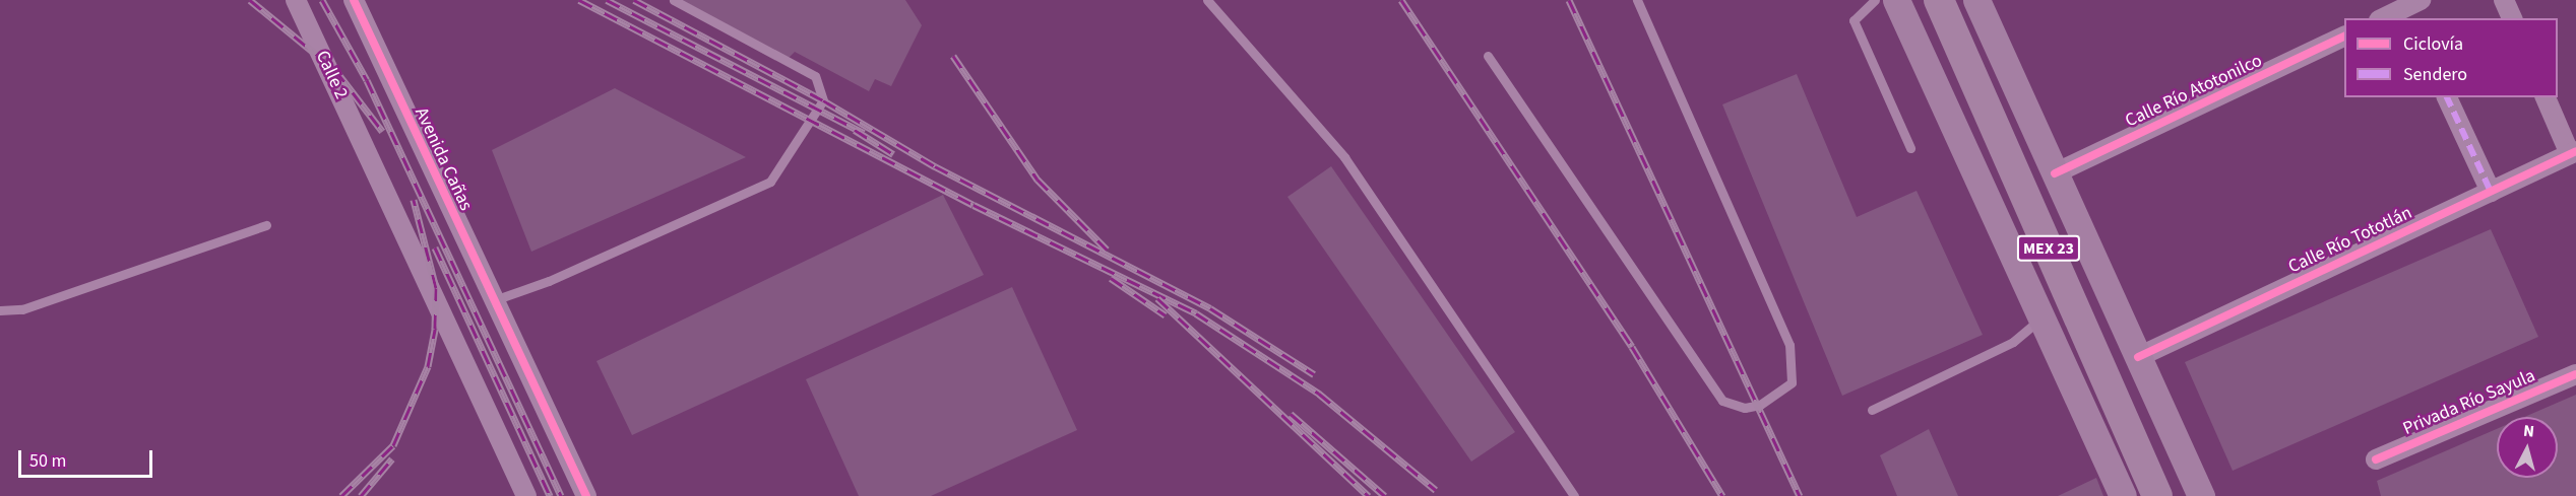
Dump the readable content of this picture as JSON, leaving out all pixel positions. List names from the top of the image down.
{
  "streets": {
    "main road": ["MEX 23"],
    "street": [
      "Calle 2",
      "Calle Río Atotonilco",
      "Avenida Cañas",
      "Calle Río Tototlán",
      "Privada Río Sayula"
    ]
  },
  "legend": ["Ciclovía", "Sendero"],
  "scale_bar": "50 m",
  "north": "top"
}
